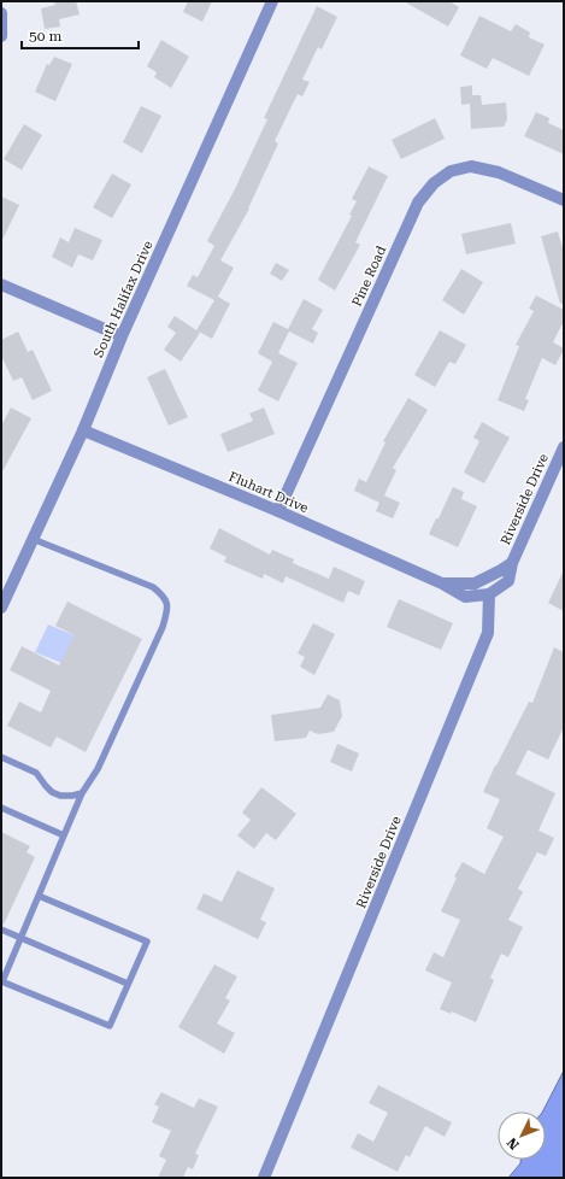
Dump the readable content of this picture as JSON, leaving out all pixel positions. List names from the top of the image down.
{
  "streets": {
    "street": [
      "Pine Road",
      "South Halifax Drive",
      "Fluhart Drive",
      "Riverside Drive"
    ]
  },
  "crossings": [
    ["Pine Road", "Fluhart Drive"],
    ["South Halifax Drive", "Fluhart Drive"],
    ["Fluhart Drive", "Riverside Drive"]
  ],
  "scale_bar": "50 m",
  "north": "bottom left"
}
